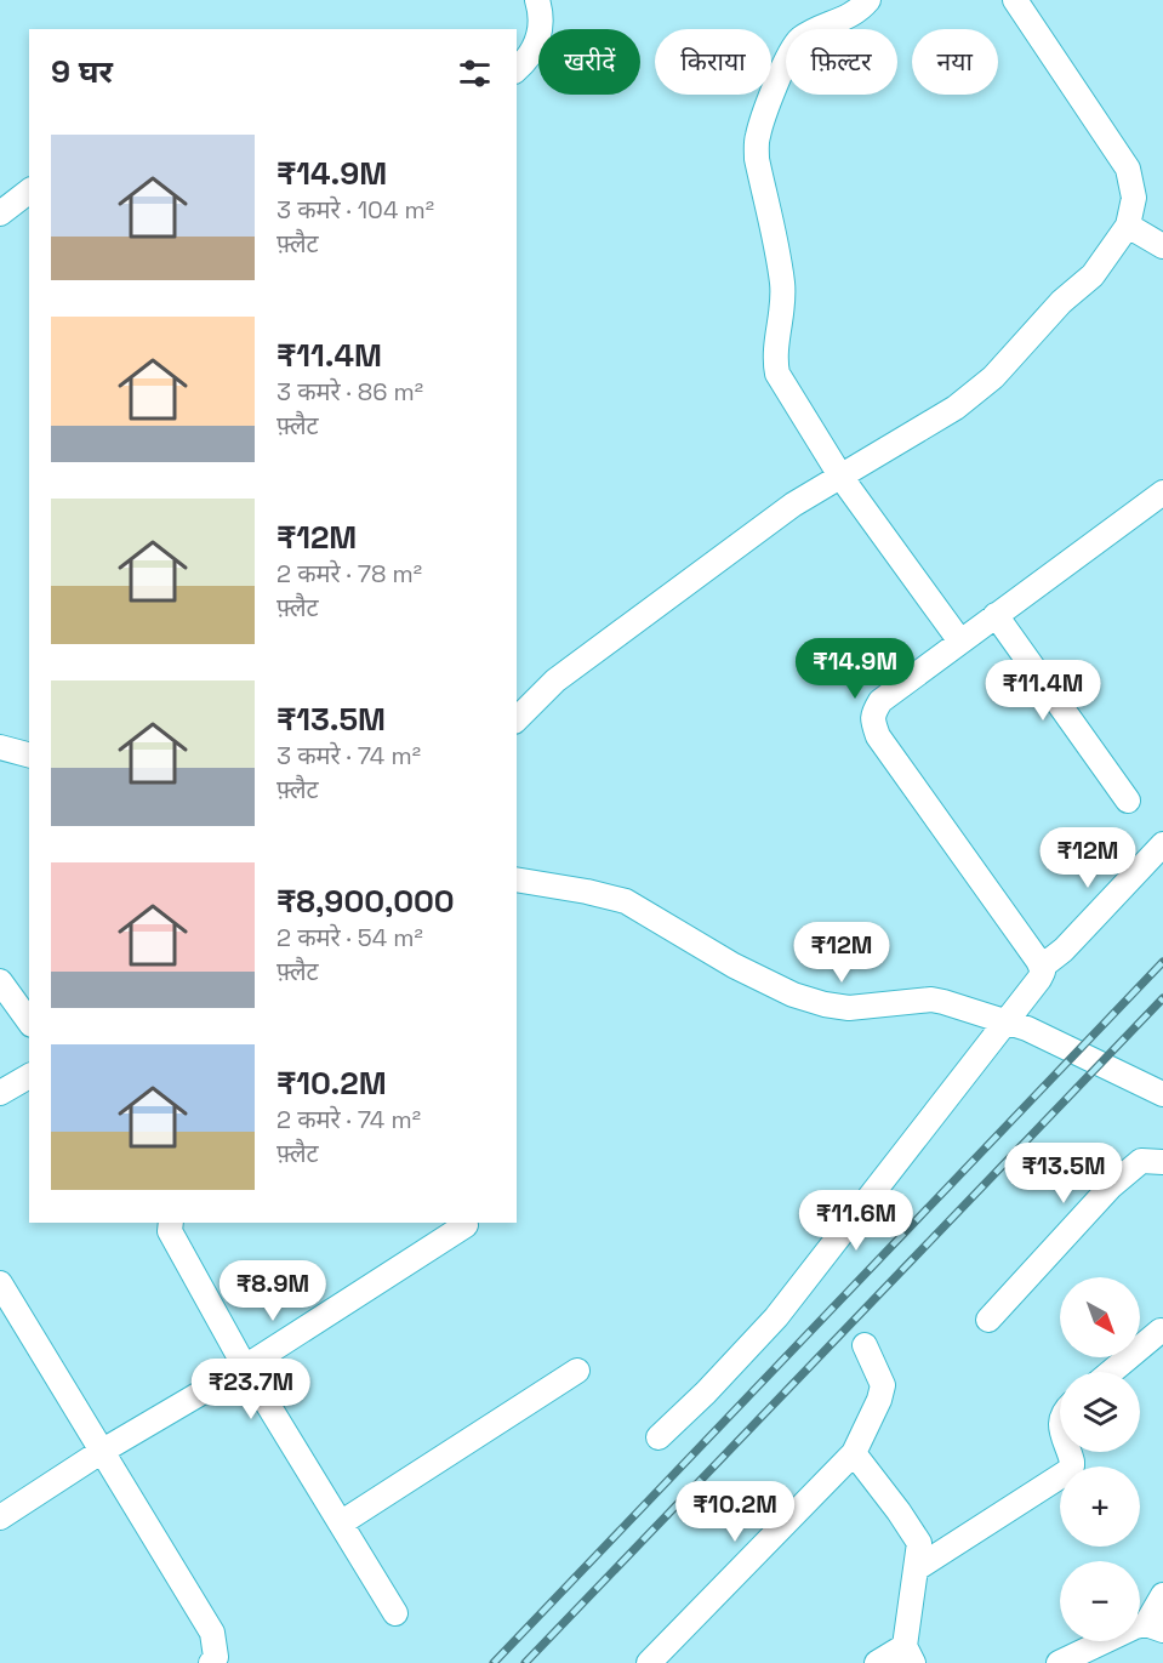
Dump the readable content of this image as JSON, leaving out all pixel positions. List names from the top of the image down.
{
  "north": "bottom right",
  "page": {
    "chip": [
      "खरीदें",
      "किराया",
      "फ़िल्टर",
      "नया"
    ],
    "heading": "9 घर",
    "list": [
      {
        "name": "₹14.9M",
        "note": "3 कमरे · 104 m² · फ़्लैट"
      },
      {
        "name": "₹11.4M",
        "note": "3 कमरे · 86 m² · फ़्लैट"
      },
      {
        "name": "₹12M",
        "note": "2 कमरे · 78 m² · फ़्लैट"
      },
      {
        "name": "₹13.5M",
        "note": "3 कमरे · 74 m² · फ़्लैट"
      },
      {
        "name": "₹8,900,000",
        "note": "2 कमरे · 54 m² · फ़्लैट"
      },
      {
        "name": "₹10.2M",
        "note": "2 कमरे · 74 m² · फ़्लैट"
      }
    ],
    "price": [
      "₹14.9M",
      "₹11.4M",
      "₹12M",
      "₹12M",
      "₹13.5M",
      "₹11.6M",
      "₹8.9M",
      "₹23.7M",
      "₹10.2M"
    ],
    "map_buttons": ["+", "−"]
  }
}
